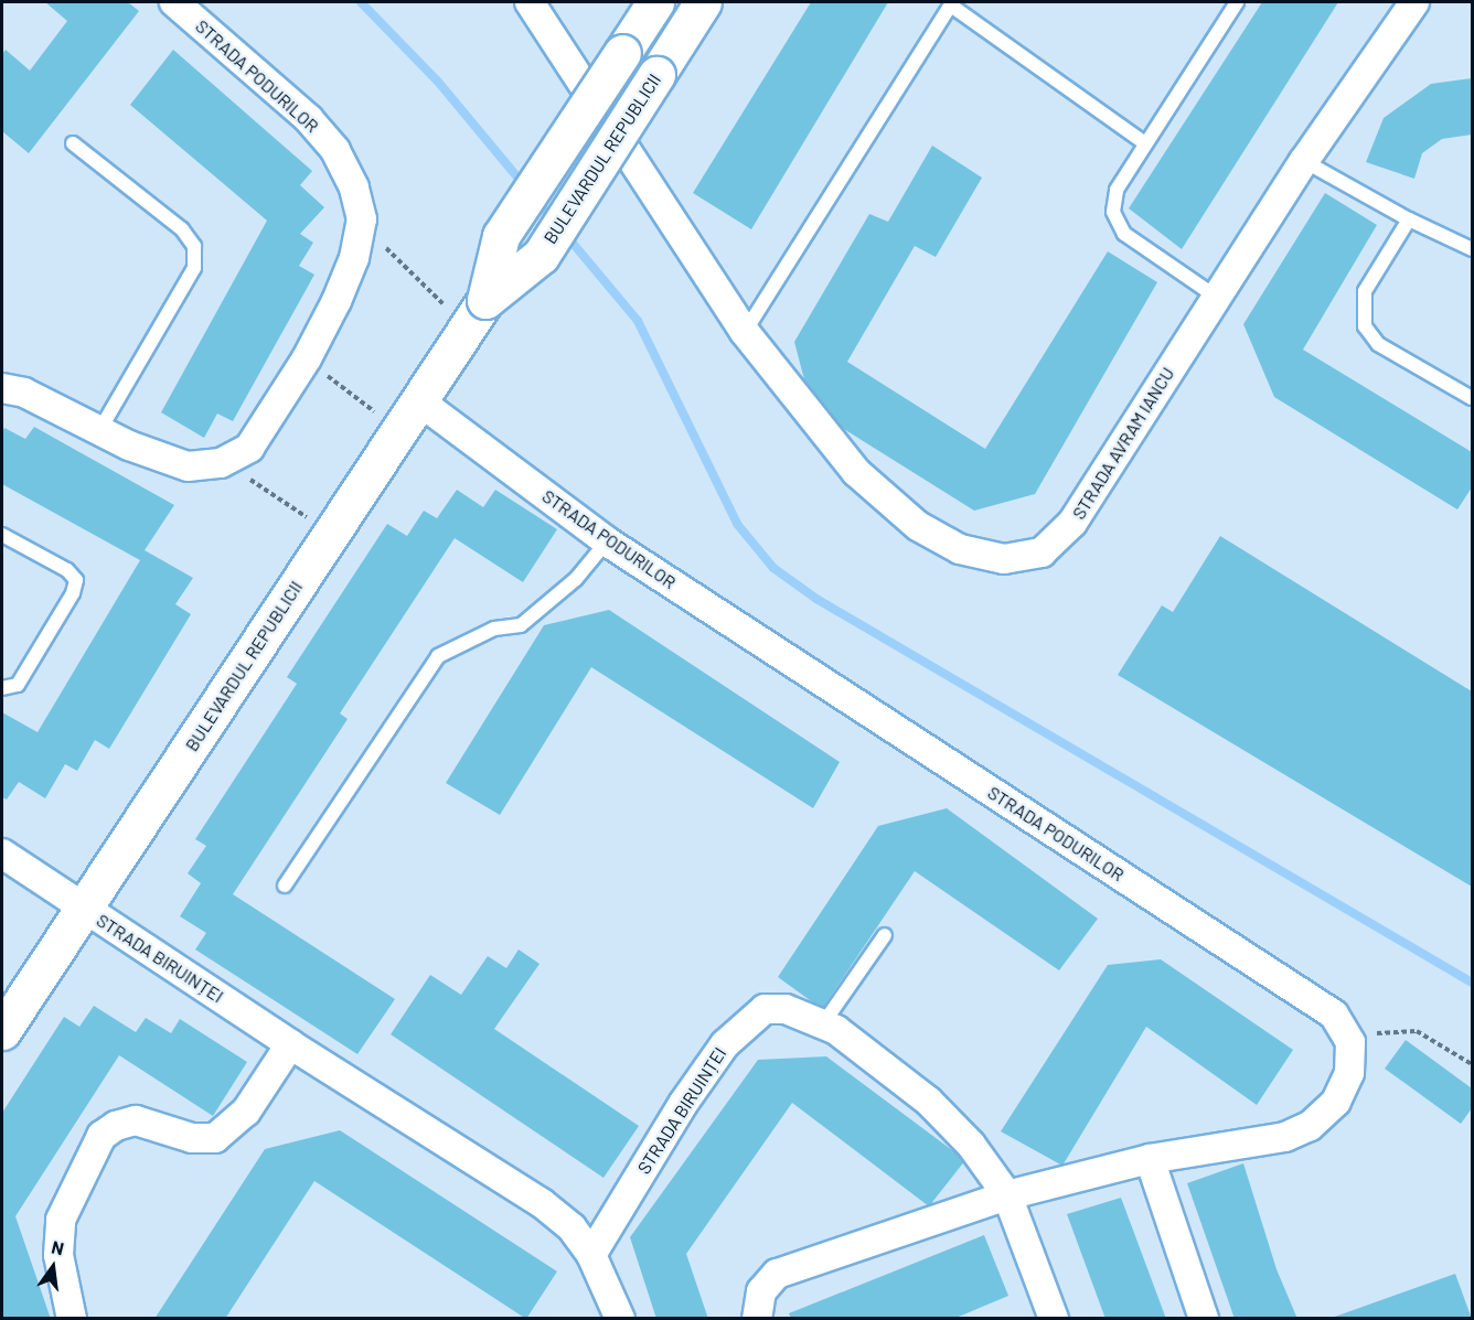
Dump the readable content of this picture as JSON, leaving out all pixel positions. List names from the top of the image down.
{
  "streets": {
    "street": [
      "STRADA PODURILOR",
      "BULEVARDUL REPUBLICII",
      "STRADA AVRAM IANCU",
      "STRADA BIRUINȚEI"
    ]
  },
  "crossings": [
    ["STRADA PODURILOR", "BULEVARDUL REPUBLICII"],
    ["STRADA PODURILOR", "STRADA BIRUINȚEI"],
    ["BULEVARDUL REPUBLICII", "STRADA BIRUINȚEI"]
  ],
  "north": "top"
}
